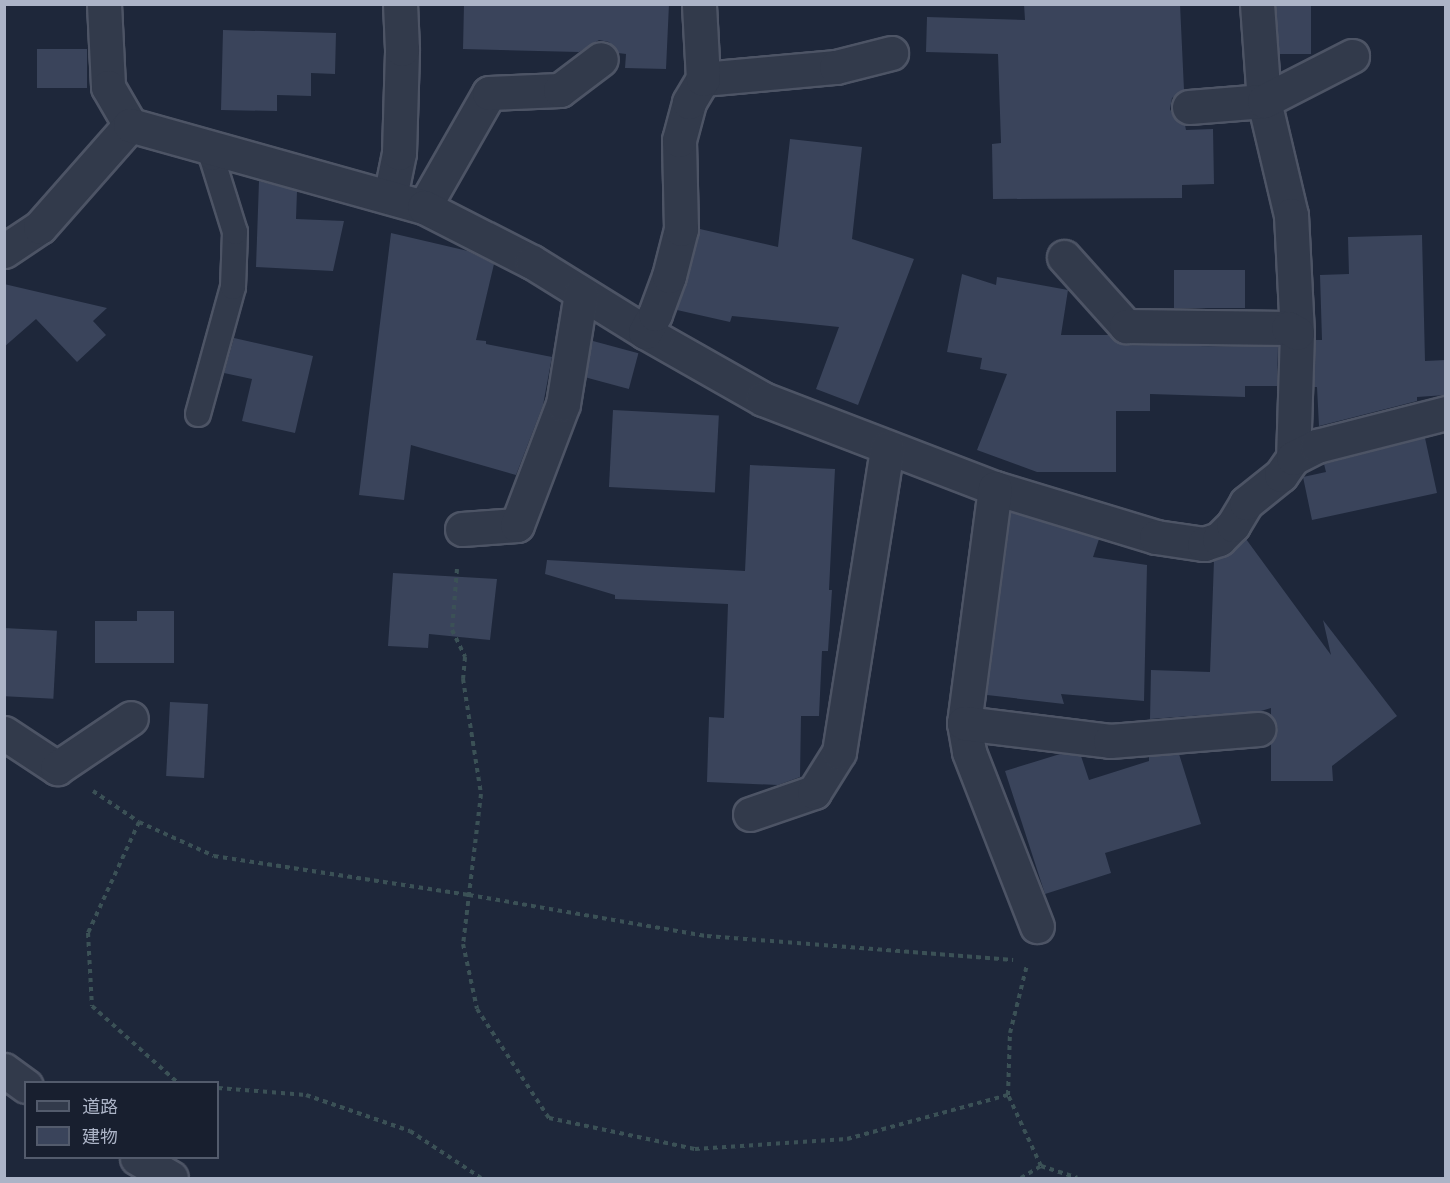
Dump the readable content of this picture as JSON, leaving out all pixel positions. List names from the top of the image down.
{
  "legend": ["道路", "建物"]
}
